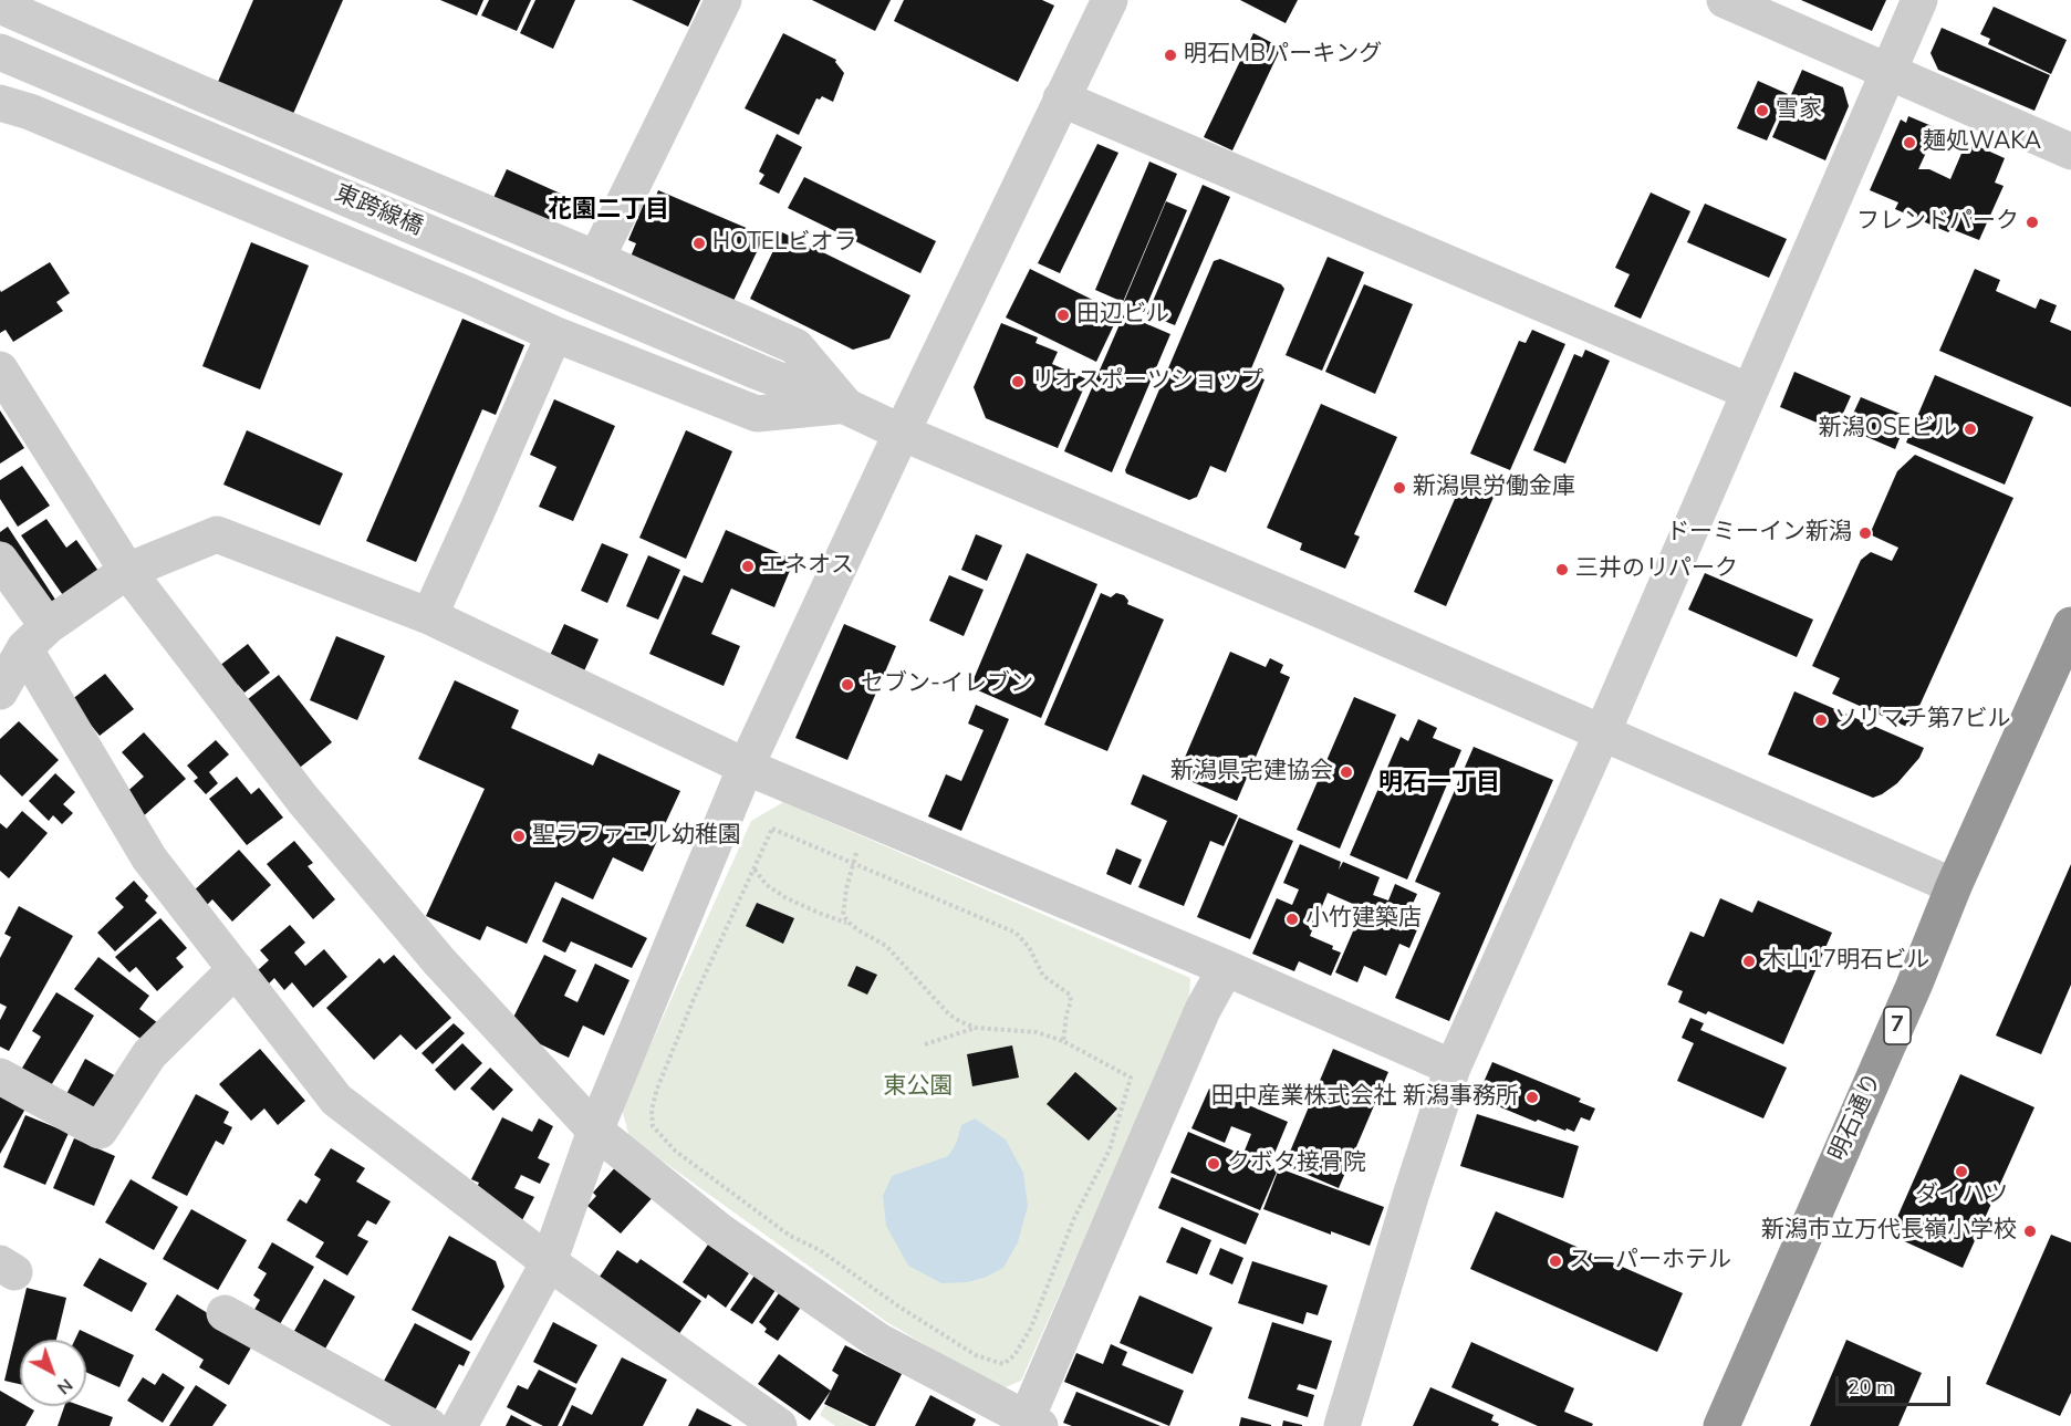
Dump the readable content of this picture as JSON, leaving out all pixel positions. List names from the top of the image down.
{
  "streets": {
    "highway": ["7", "明石通り"],
    "street": ["東跨線橋"]
  },
  "crossings": [
    ["東跨線橋", "明石通り"]
  ],
  "districts": ["花園二丁目", "明石一丁目"],
  "parks": ["東公園"],
  "places": [
    "明石MBパーキング",
    "雪家",
    "麺処WAKA",
    "フレンドパーク",
    "HOTELビオラ",
    "田辺ビル",
    "リオスポーツショップ",
    "新潟OSEビル",
    "新潟県労働金庫",
    "ドーミーイン新潟",
    "エネオス",
    "三井のリパーク",
    "セブン-イレブン",
    "ソリマチ第7ビル",
    "新潟県宅建協会",
    "聖ラファエル幼稚園",
    "小竹建築店",
    "木山17明石ビル",
    "田中産業株式会社 新潟事務所",
    "クボタ接骨院",
    "ダイハツ",
    "新潟市立万代長嶺小学校",
    "スーパーホテル"
  ],
  "scale_bar": "20 m",
  "north": "bottom right"
}
